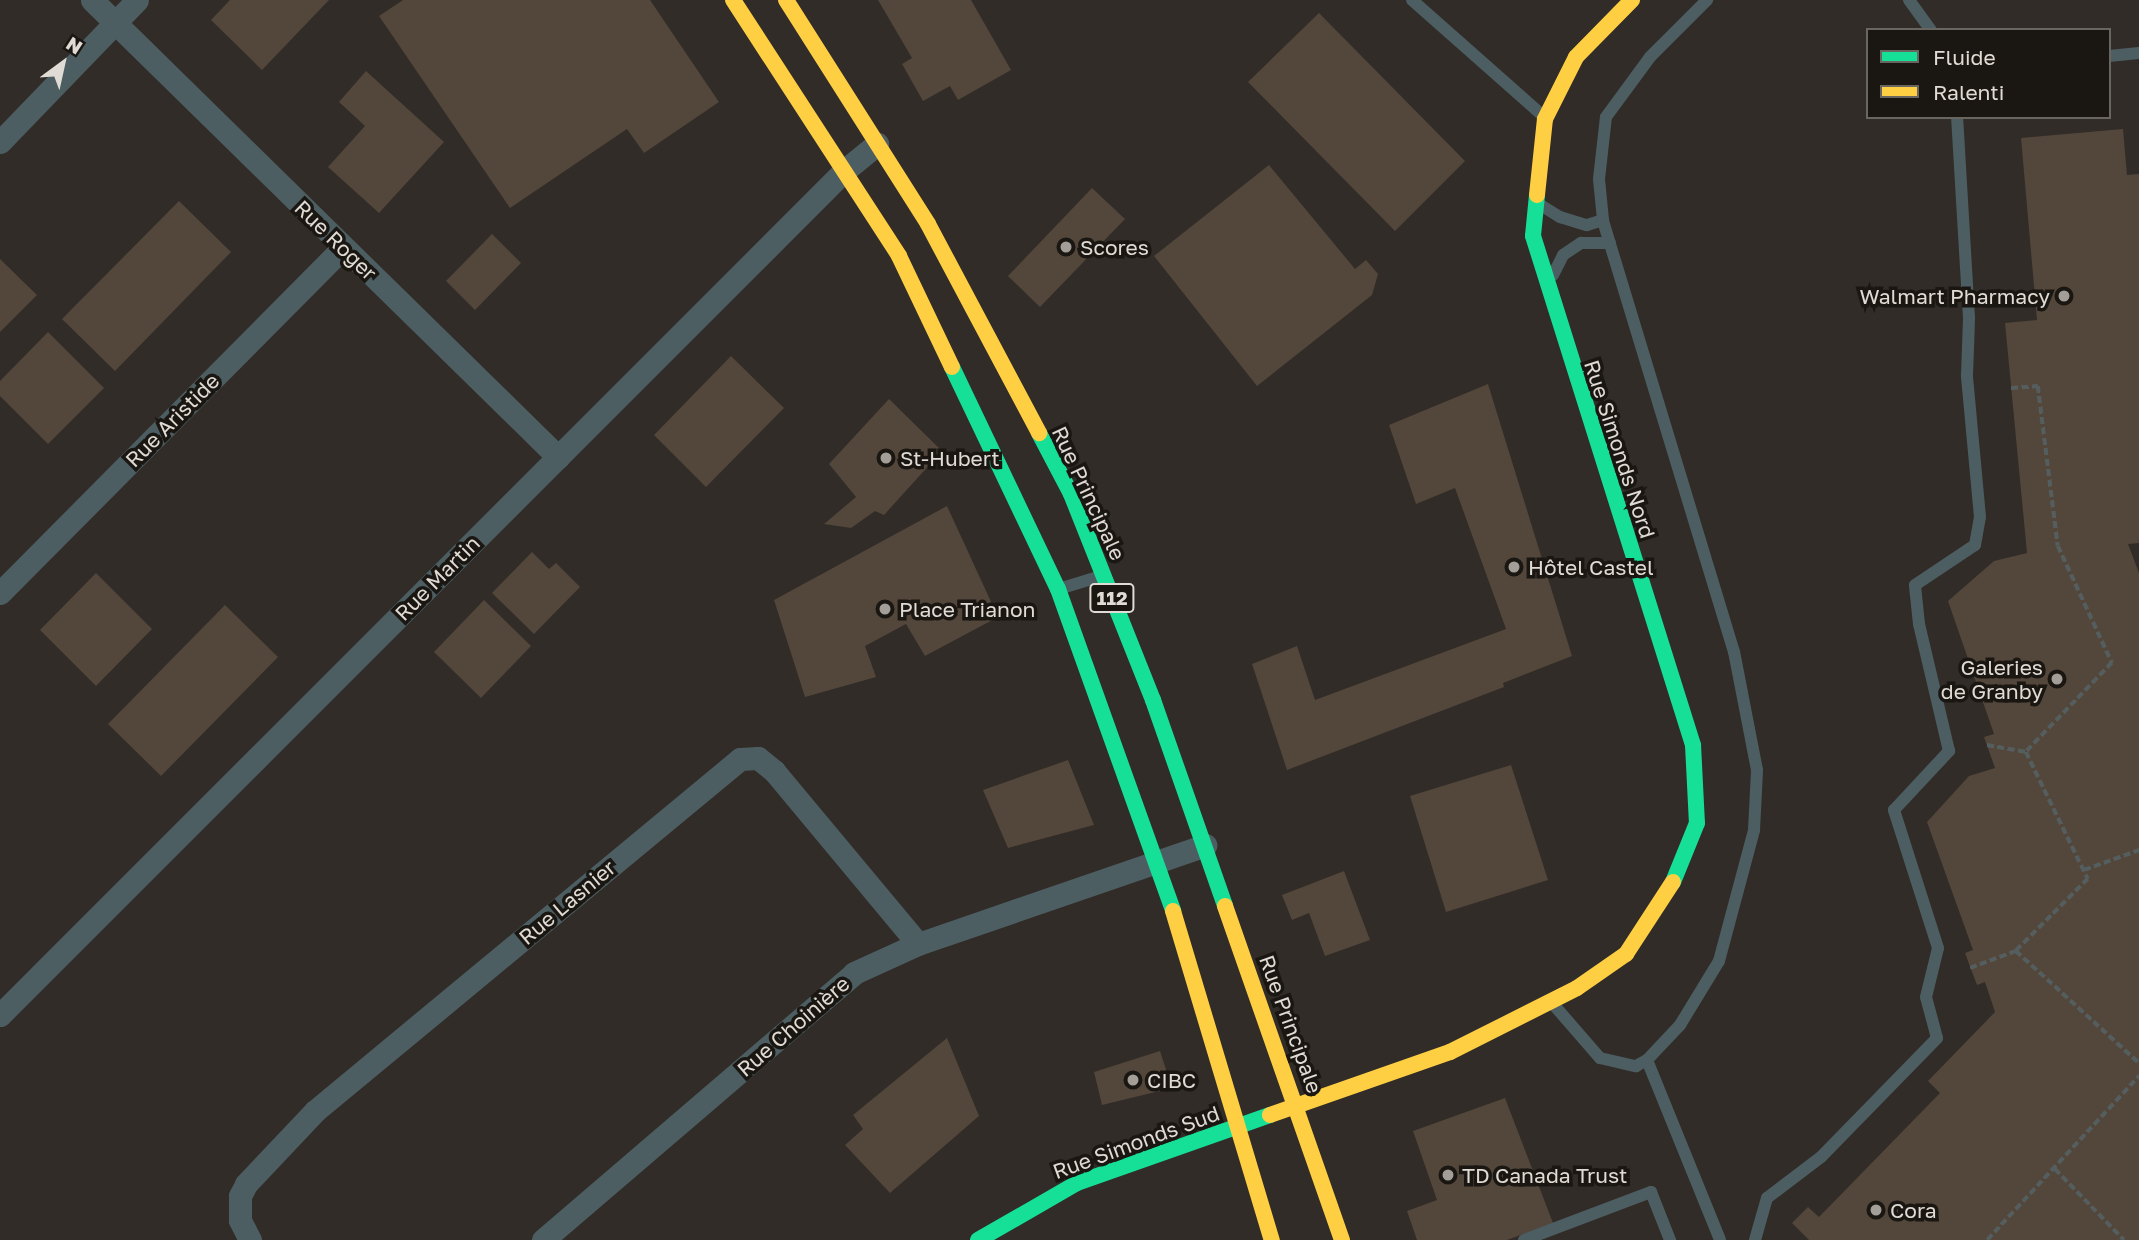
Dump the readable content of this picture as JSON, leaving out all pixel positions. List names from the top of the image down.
{
  "streets": {
    "main road": [
      "Rue Simonds Nord",
      "Rue Principale",
      "112",
      "Rue Simonds Sud"
    ],
    "street": [
      "Rue Roger",
      "Rue Aristide",
      "Rue Martin",
      "Rue Lasnier",
      "Rue Choinière"
    ]
  },
  "crossings": [
    ["Rue Roger", "Rue Aristide"],
    ["Rue Roger", "Rue Martin"],
    ["Rue Simonds Nord", "Rue Principale"],
    ["Rue Simonds Nord", "112"],
    ["Rue Simonds Nord", "Rue Simonds Sud"],
    ["Rue Principale", "Rue Martin"],
    ["Rue Principale", "Rue Choinière"],
    ["Rue Martin", "112"],
    ["112", "Rue Choinière"],
    ["112", "Rue Simonds Sud"],
    ["Rue Lasnier", "Rue Choinière"]
  ],
  "places": [
    "Scores",
    "Walmart Pharmacy",
    "St-Hubert",
    "Hôtel Castel",
    "Place Trianon",
    "Galeries de Granby",
    "CIBC",
    "TD Canada Trust",
    "Cora"
  ],
  "legend": ["Fluide", "Ralenti"],
  "north": "top right"
}
